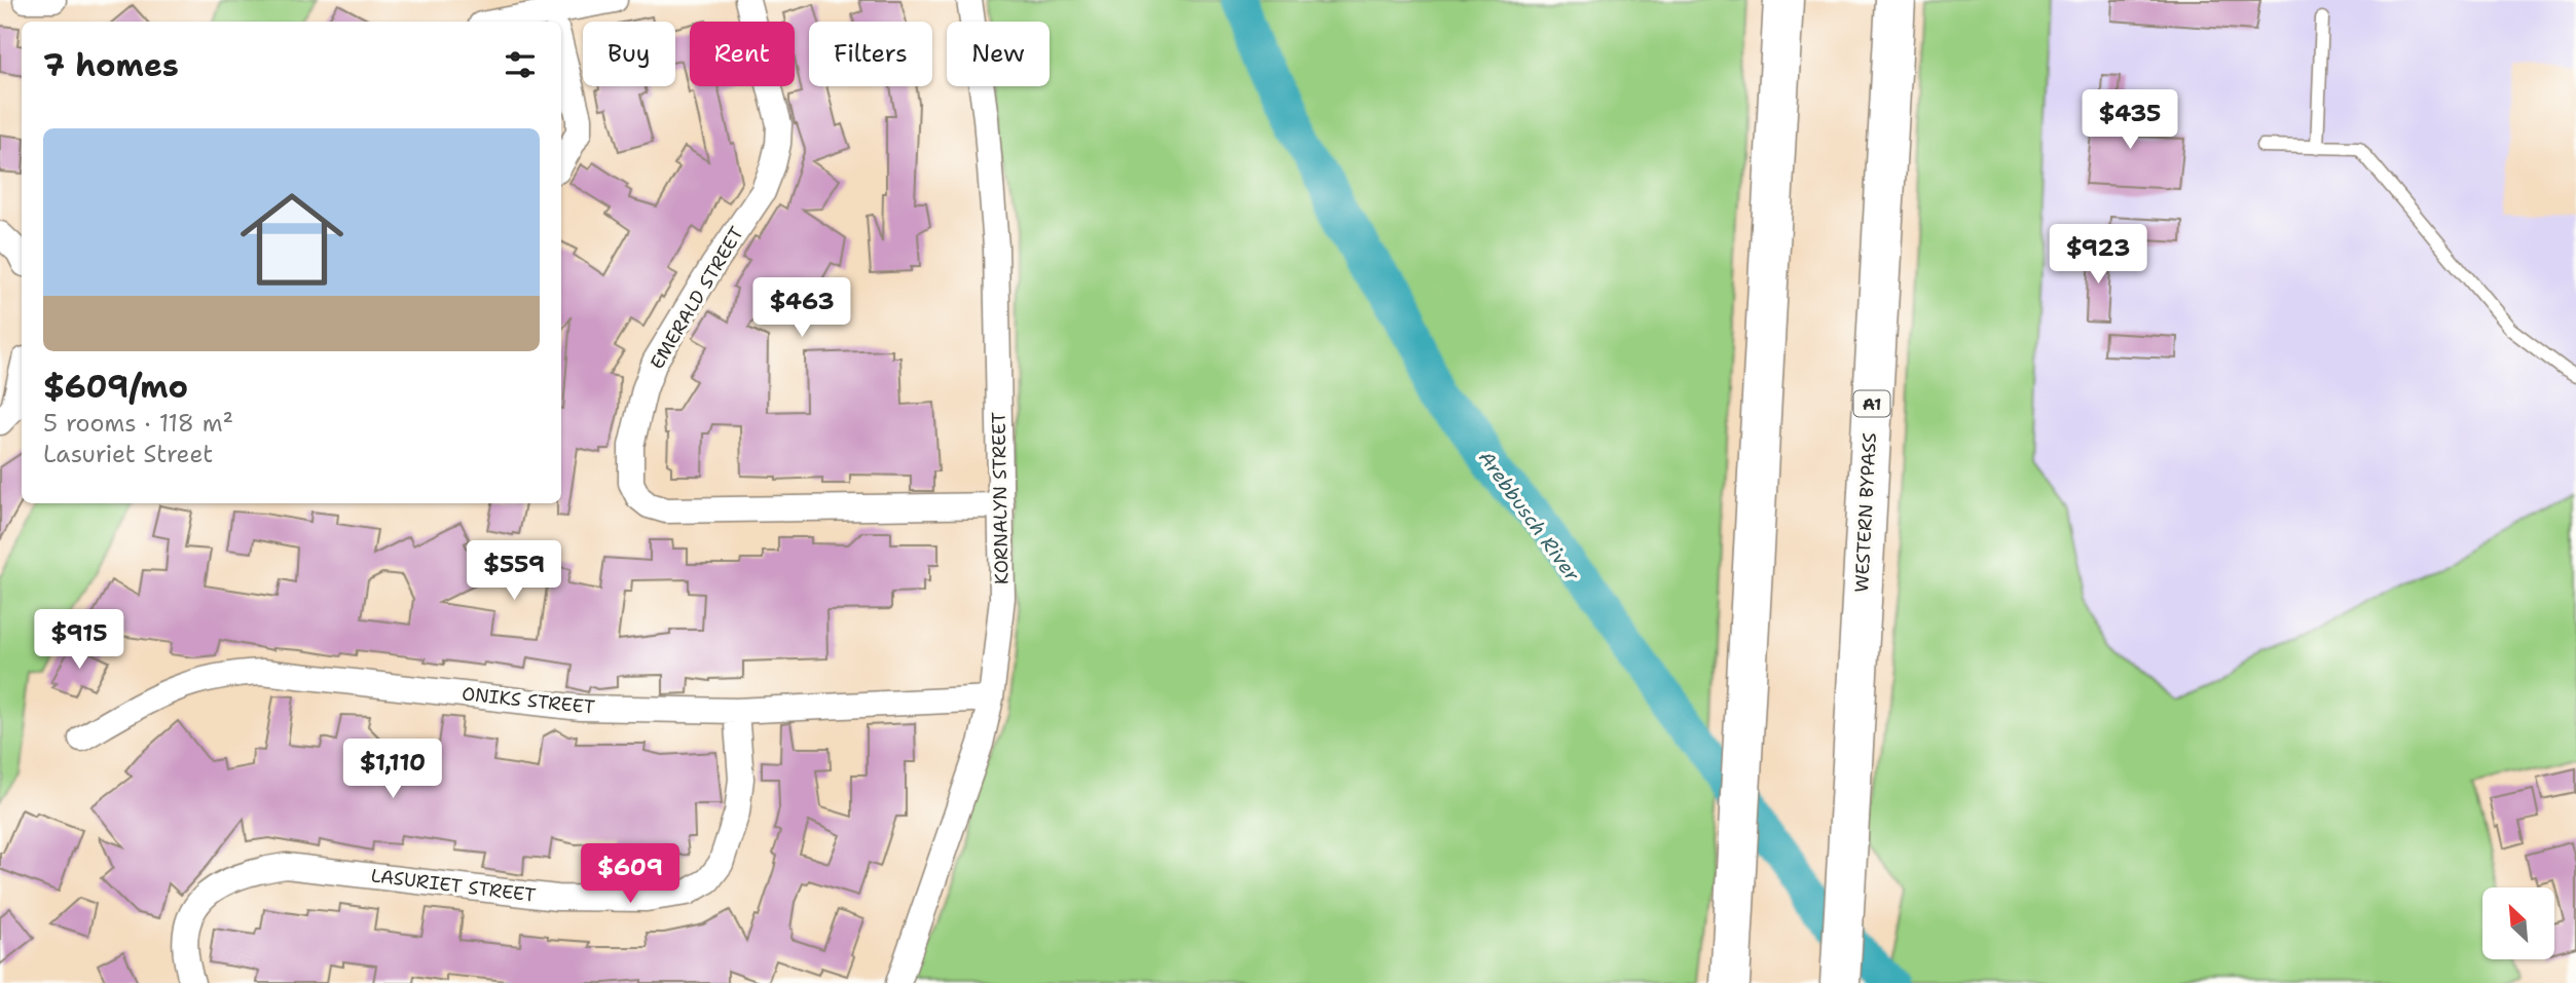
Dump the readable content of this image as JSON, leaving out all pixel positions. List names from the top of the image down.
{
  "streets": {
    "highway": ["A1", "WESTERN BYPASS"],
    "street": [
      "EMERALD STREET",
      "KORNALYN STREET",
      "ONIKS STREET",
      "LASURIET STREET"
    ]
  },
  "crossings": [
    ["EMERALD STREET", "KORNALYN STREET"],
    ["KORNALYN STREET", "ONIKS STREET"],
    ["ONIKS STREET", "LASURIET STREET"]
  ],
  "water": ["Arebbusch River"],
  "north": "top left",
  "page": {
    "chip": [
      "Buy",
      "Rent",
      "Filters",
      "New"
    ],
    "heading": "7 homes",
    "price": [
      "$435",
      "$923",
      "$463",
      "$559",
      "$915",
      "$1,110",
      "$609"
    ],
    "list": [
      {
        "name": "$609/mo",
        "note": "5 rooms · 118 m² · Lasuriet Street"
      }
    ]
  }
}
